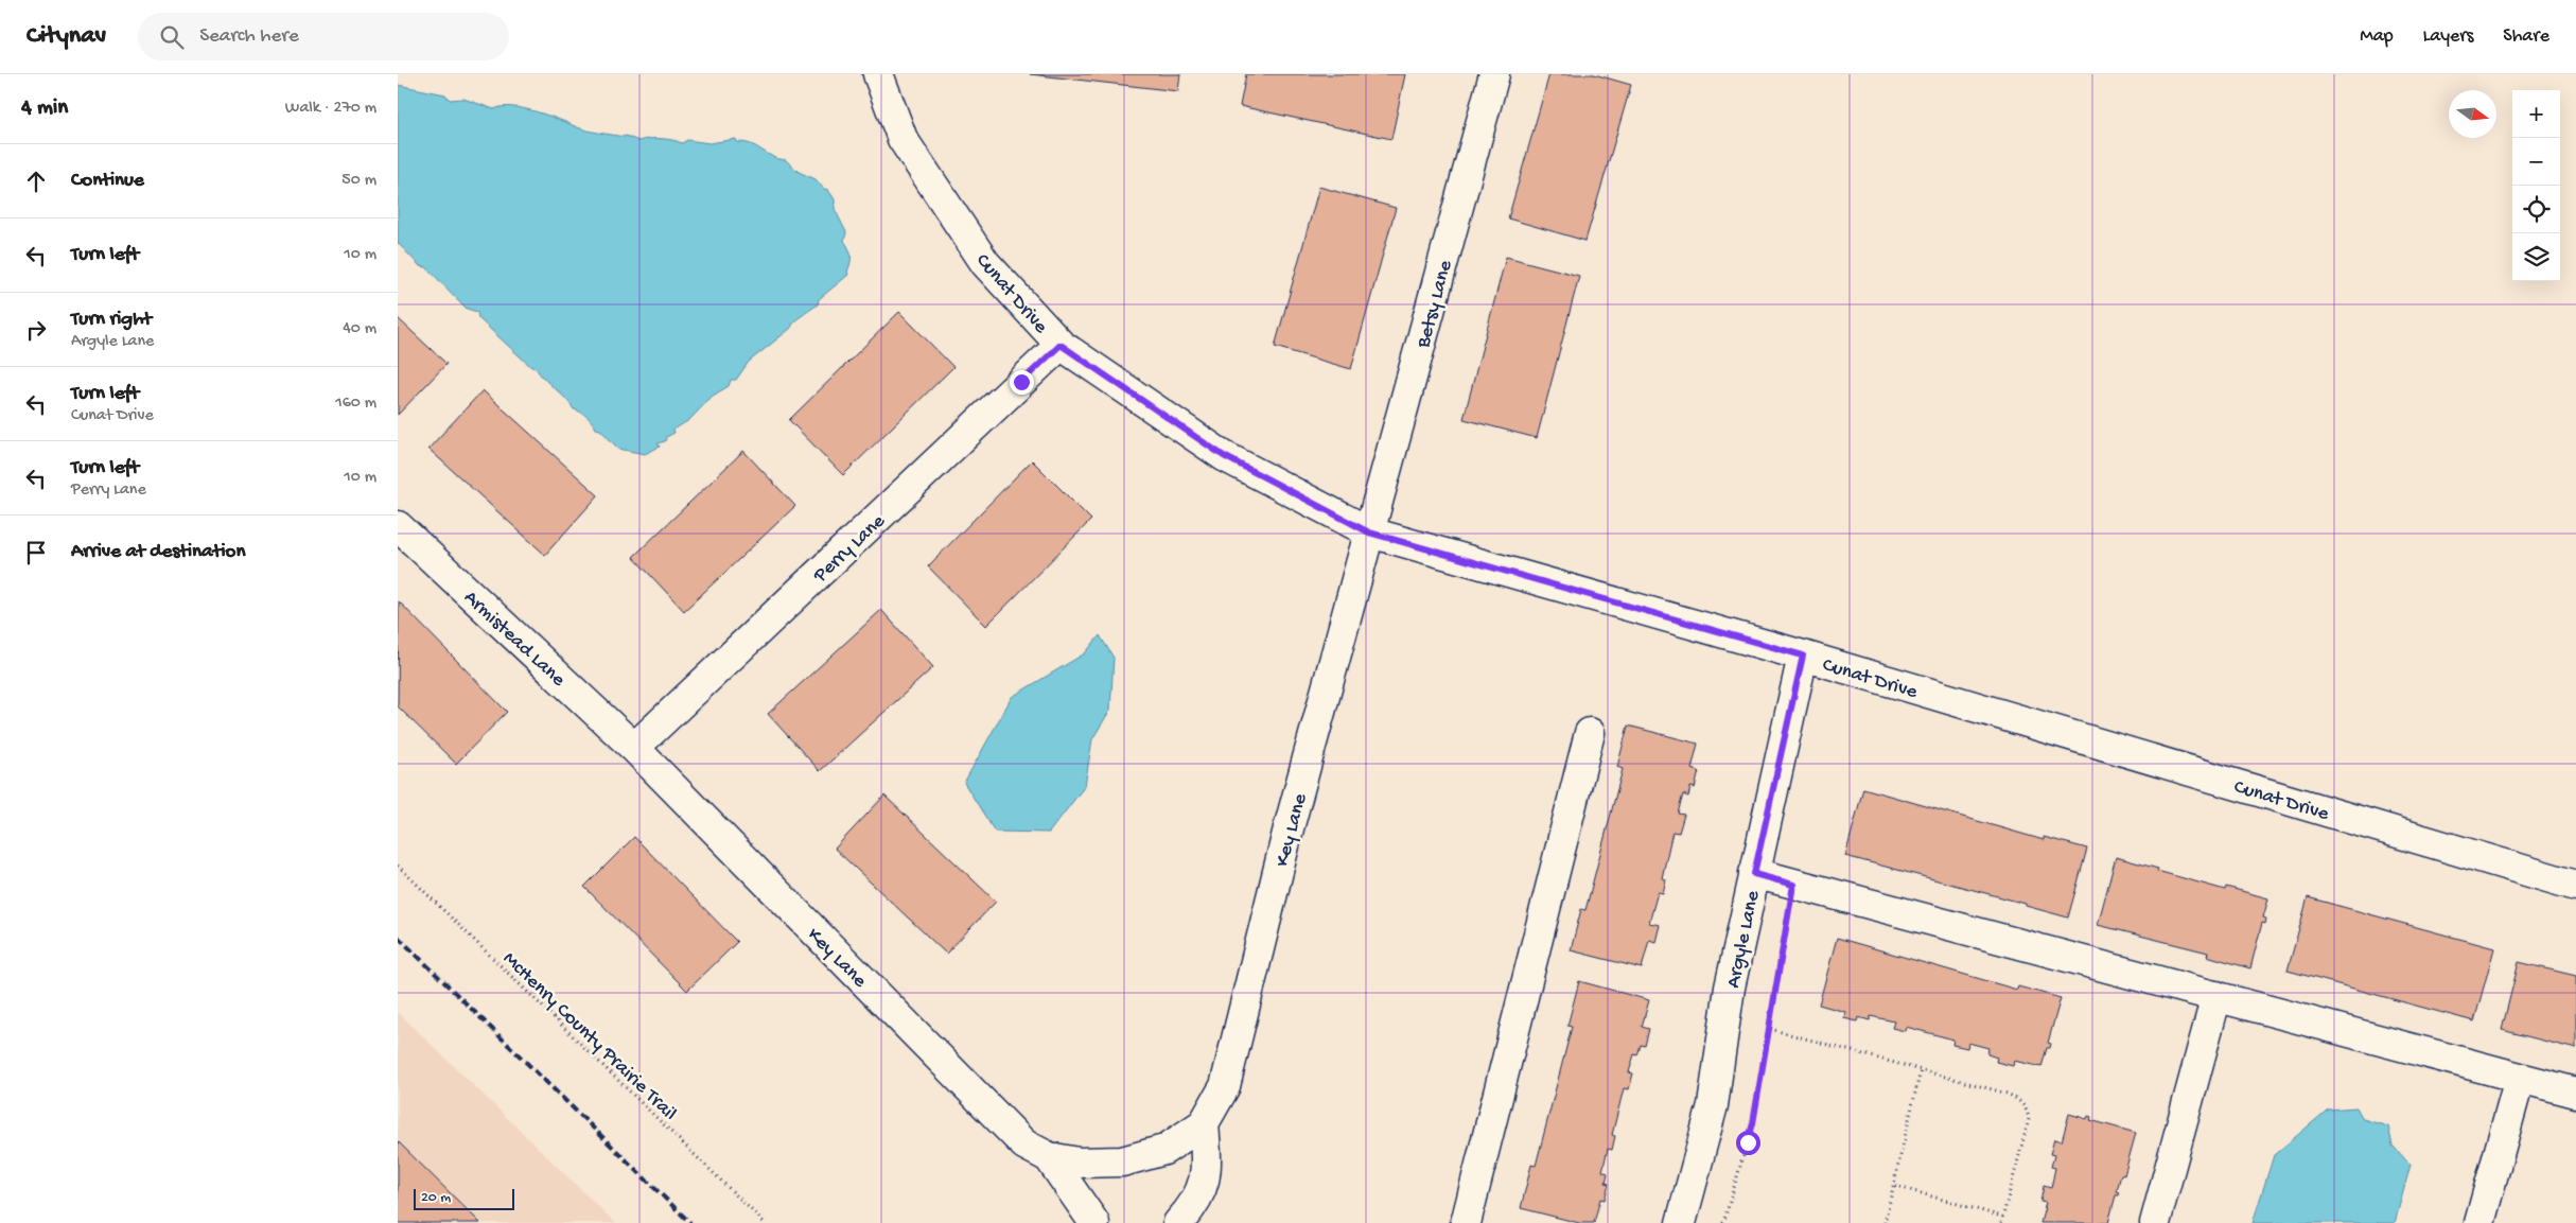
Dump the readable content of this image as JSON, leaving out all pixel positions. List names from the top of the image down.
{
  "streets": {
    "street": [
      "Cunat Drive",
      "Betsy Lane",
      "Perry Lane",
      "Armistead Lane",
      "Key Lane",
      "Argyle Lane"
    ],
    "path": ["McHenry County Prairie Trail"]
  },
  "crossings": [
    ["Cunat Drive", "Betsy Lane"],
    ["Cunat Drive", "Perry Lane"],
    ["Cunat Drive", "Key Lane"],
    ["Cunat Drive", "Argyle Lane"],
    ["Betsy Lane", "Key Lane"],
    ["Perry Lane", "Armistead Lane"],
    ["Perry Lane", "Key Lane"],
    ["Armistead Lane", "Key Lane"]
  ],
  "scale_bar": "20 m",
  "north": "right",
  "page": {
    "header": "Citynav",
    "search": "Search here",
    "nav": ["Map", "Layers", "Share"],
    "heading": ["4 min", "Walk · 270 m"],
    "map_buttons": ["+", "−"],
    "list": [
      ["Continue", "50 m"],
      ["Turn left", "10 m"],
      ["Turn right", "Argyle Lane", "40 m"],
      ["Turn left", "Cunat Drive", "160 m"],
      ["Turn left", "Perry Lane", "10 m"],
      "Arrive at destination"
    ],
    "scale": "20 m"
  }
}
